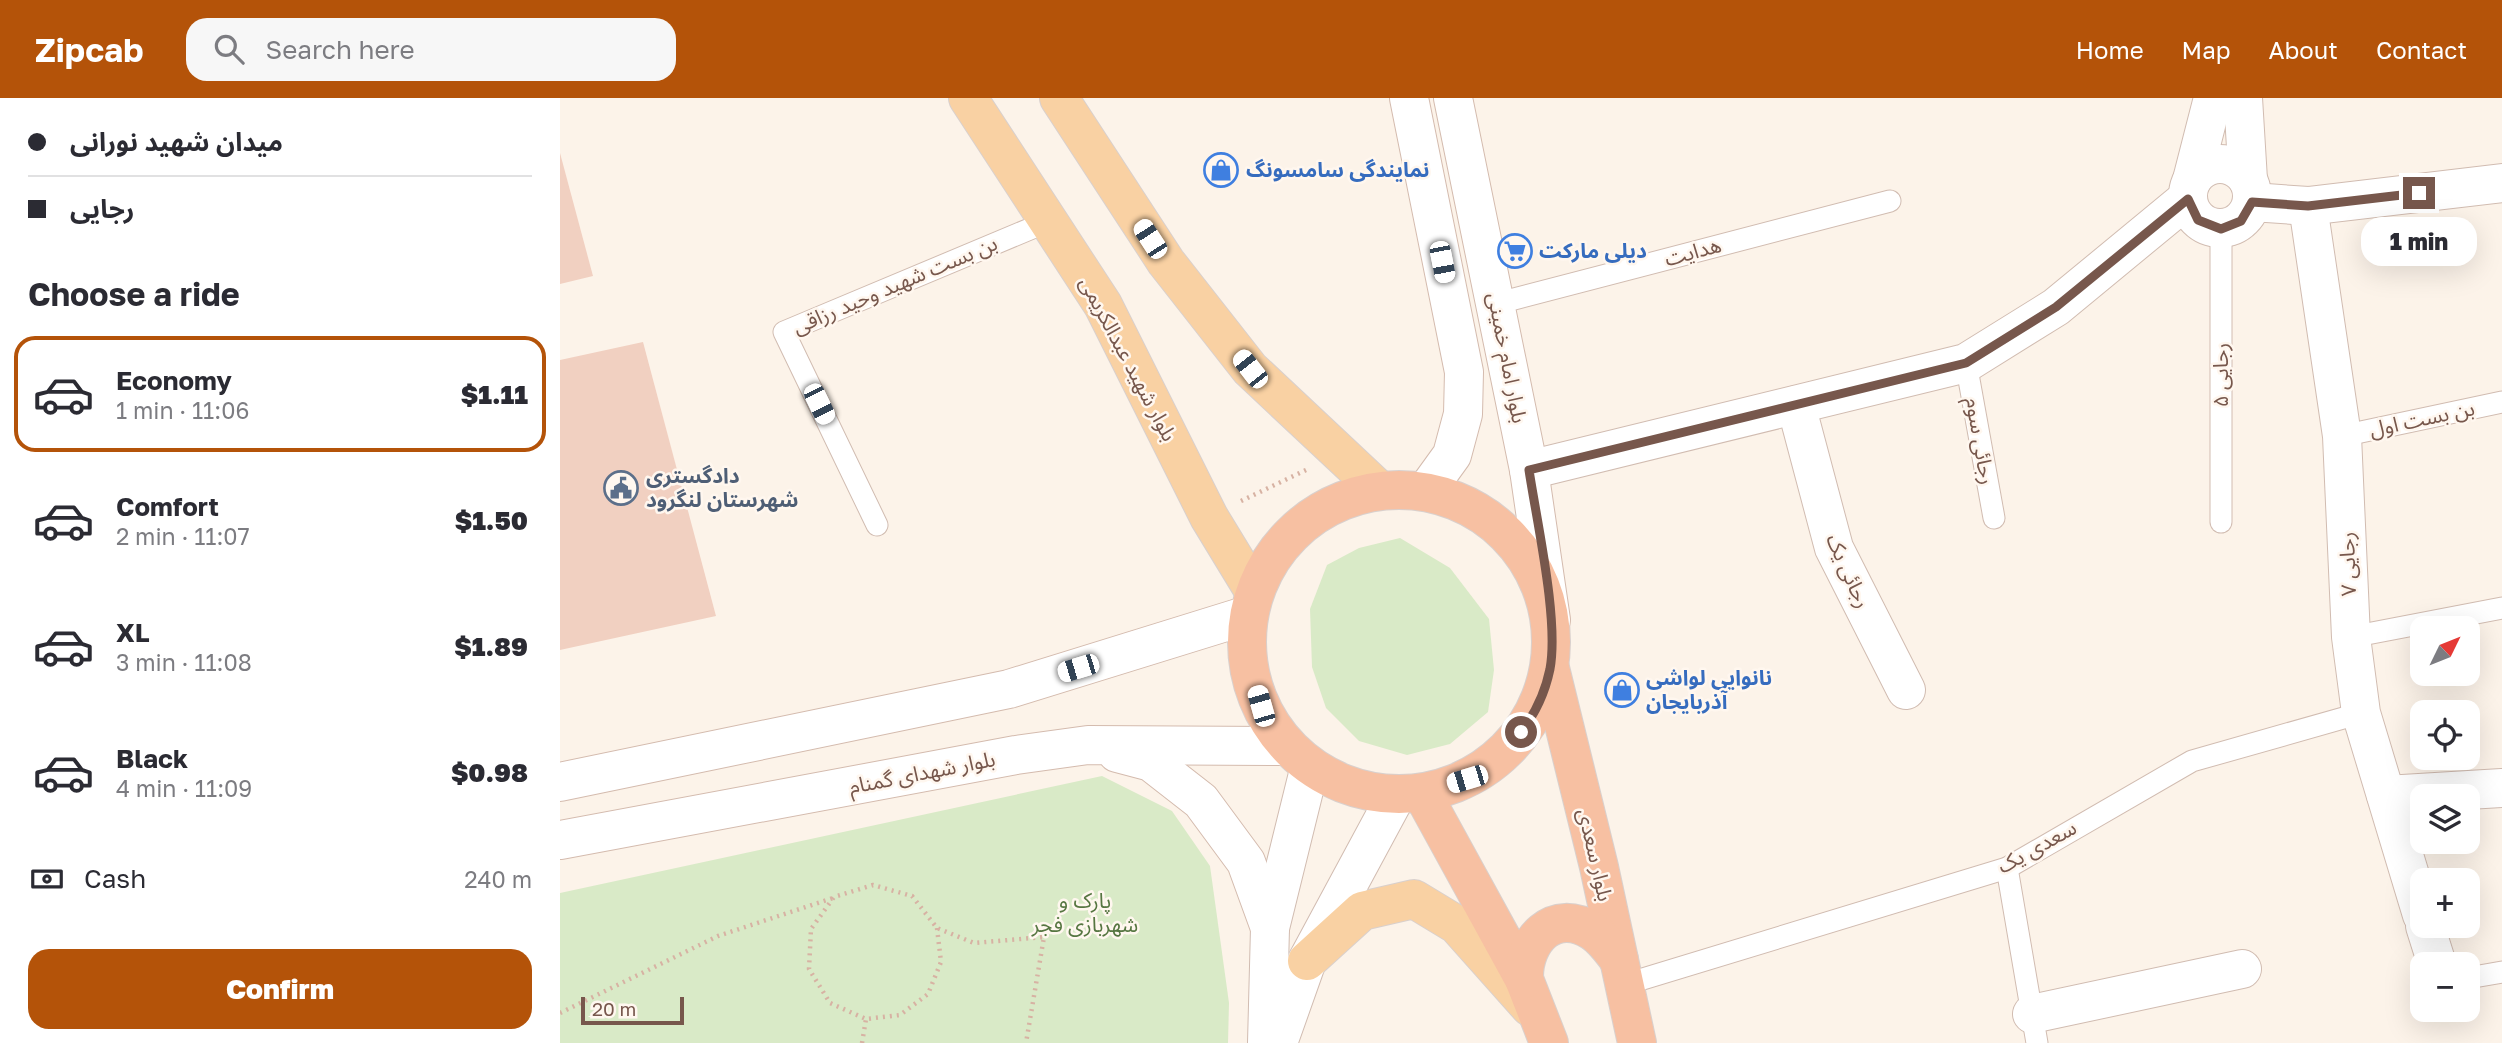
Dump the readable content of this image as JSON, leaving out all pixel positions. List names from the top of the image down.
{
  "streets": {
    "highway": ["بلوار سعدی"],
    "main road": ["بلوار شهید عبدالکریمی"],
    "street": [
      "بلوار امام خمینی",
      "رجایی ۷",
      "رجائی یک",
      "بلوار شهدای گمنام"
    ],
    "lane": [
      "هدایت",
      "بن بست شهید وحید رزاقی",
      "رجایی ۵",
      "بن بست اول",
      "رجائی سوم",
      "سعدی یک"
    ]
  },
  "crossings": [
    ["هدایت", "بلوار امام خمینی"],
    ["بن بست شهید وحید رزاقی", "بلوار شهید عبدالکریمی"],
    ["بن بست اول", "رجایی ۷"],
    ["رجایی ۷", "سعدی یک"],
    ["سعدی یک", "بلوار سعدی"]
  ],
  "parks": ["پارک و شهربازی فجر"],
  "places": {
    "shop": ["نمایندگی سامسونگ", "نانوایی لواشی آذربایجان"],
    "supermarket": ["دیلی مارکت"],
    "public building": ["دادگستری شهرستان لنگرود"]
  },
  "scale_bar": "20 m",
  "north": "top right",
  "page": {
    "header": "Zipcab",
    "search": "Search here",
    "nav": [
      "Home",
      "Map",
      "About",
      "Contact"
    ],
    "banner": ["میدان شهید نورانی", "رجایی"],
    "bubble": "1 min",
    "heading": "Choose a ride",
    "list": [
      {
        "name": "Economy",
        "note": "1 min · 11:06",
        "value": "$1.11"
      },
      {
        "name": "Comfort",
        "note": "2 min · 11:07",
        "value": "$1.50"
      },
      {
        "name": "XL",
        "note": "3 min · 11:08",
        "value": "$1.89"
      },
      {
        "name": "Black",
        "note": "4 min · 11:09",
        "value": "$0.98"
      }
    ],
    "map_buttons": ["+", "−"],
    "pay": ["Cash", "240 m"],
    "buttons": "Confirm",
    "scale": "20 m"
  }
}
